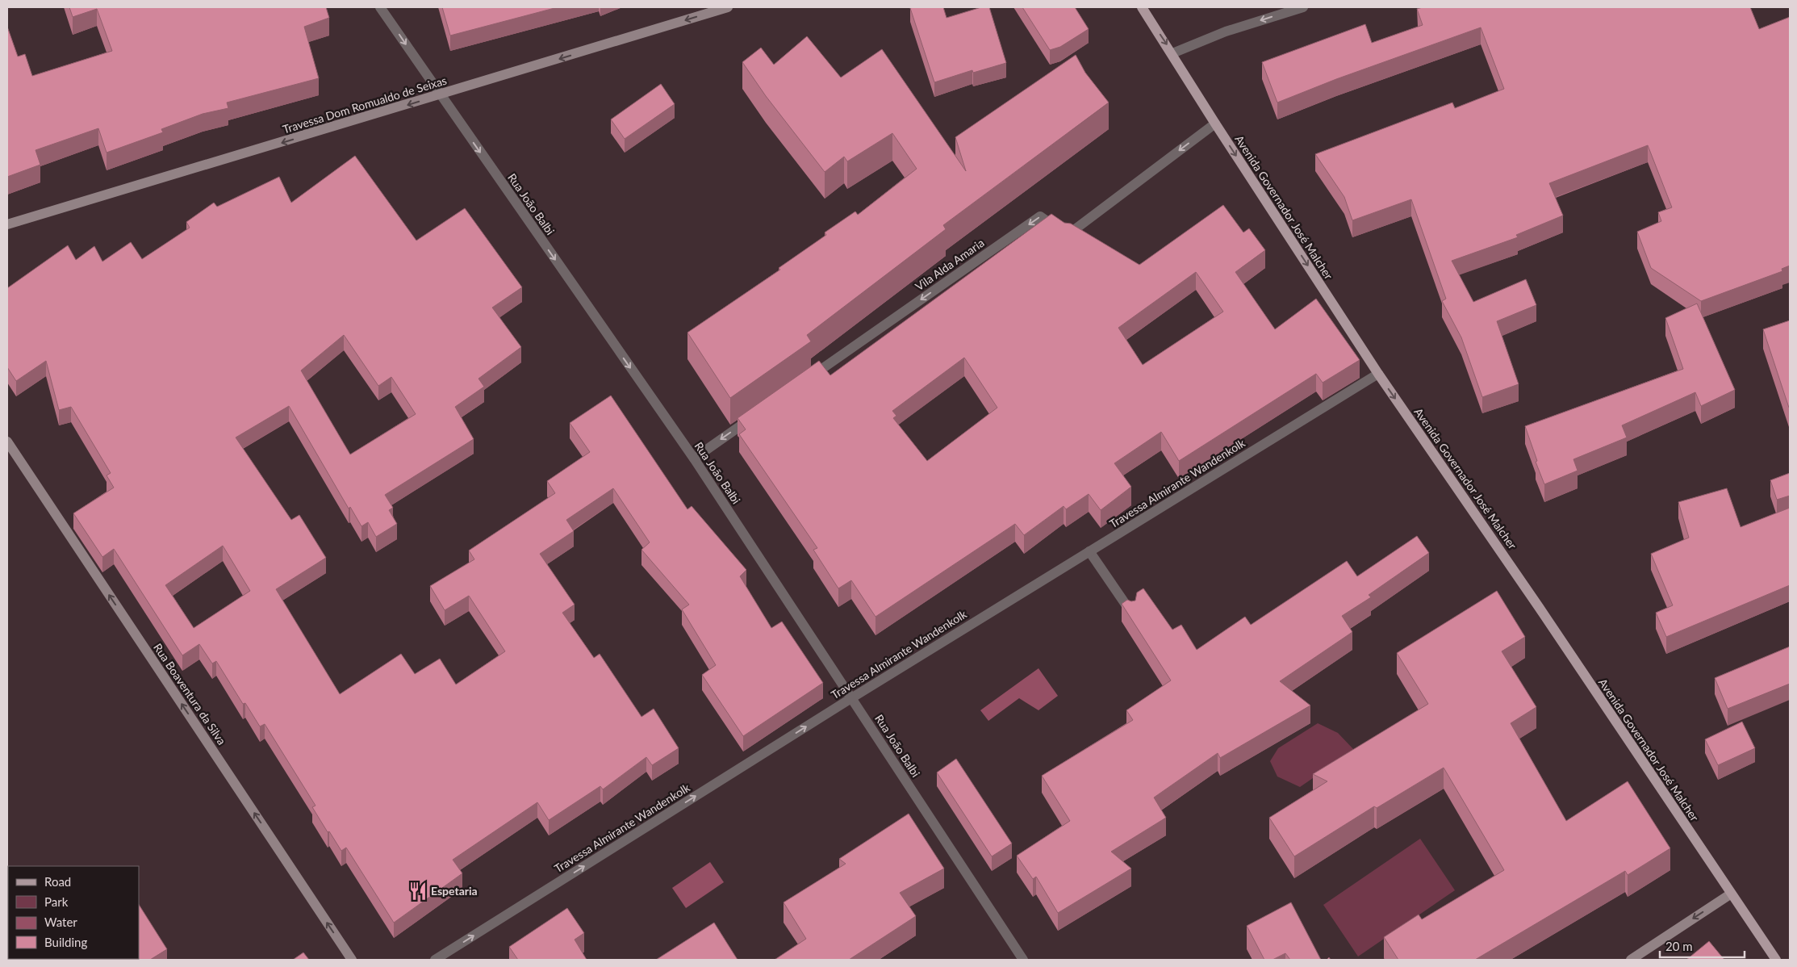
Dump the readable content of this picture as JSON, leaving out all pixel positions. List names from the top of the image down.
{
  "streets": {
    "main road": ["Avenida Governador José Malcher"],
    "street": [
      "Travessa Dom Romualdo de Seixas",
      "Rua João Balbi",
      "Vila Alda Amaria",
      "Travessa Almirante Wandenkolk",
      "Rua Boaventura da Silva"
    ]
  },
  "crossings": [
    ["Travessa Dom Romualdo de Seixas", "Rua João Balbi"],
    ["Rua João Balbi", "Travessa Almirante Wandenkolk"],
    ["Avenida Governador José Malcher", "Vila Alda Amaria"],
    ["Avenida Governador José Malcher", "Travessa Almirante Wandenkolk"]
  ],
  "one_way": [
    "Travessa Dom Romualdo de Seixas",
    "Rua João Balbi",
    "Avenida Governador José Malcher",
    "Vila Alda Amaria",
    "Travessa Almirante Wandenkolk",
    "Rua Boaventura da Silva"
  ],
  "places": {
    "restaurant": ["Espetaria"]
  },
  "legend": [
    "Road",
    "Park",
    "Water",
    "Building"
  ],
  "scale_bar": "20 m"
}
